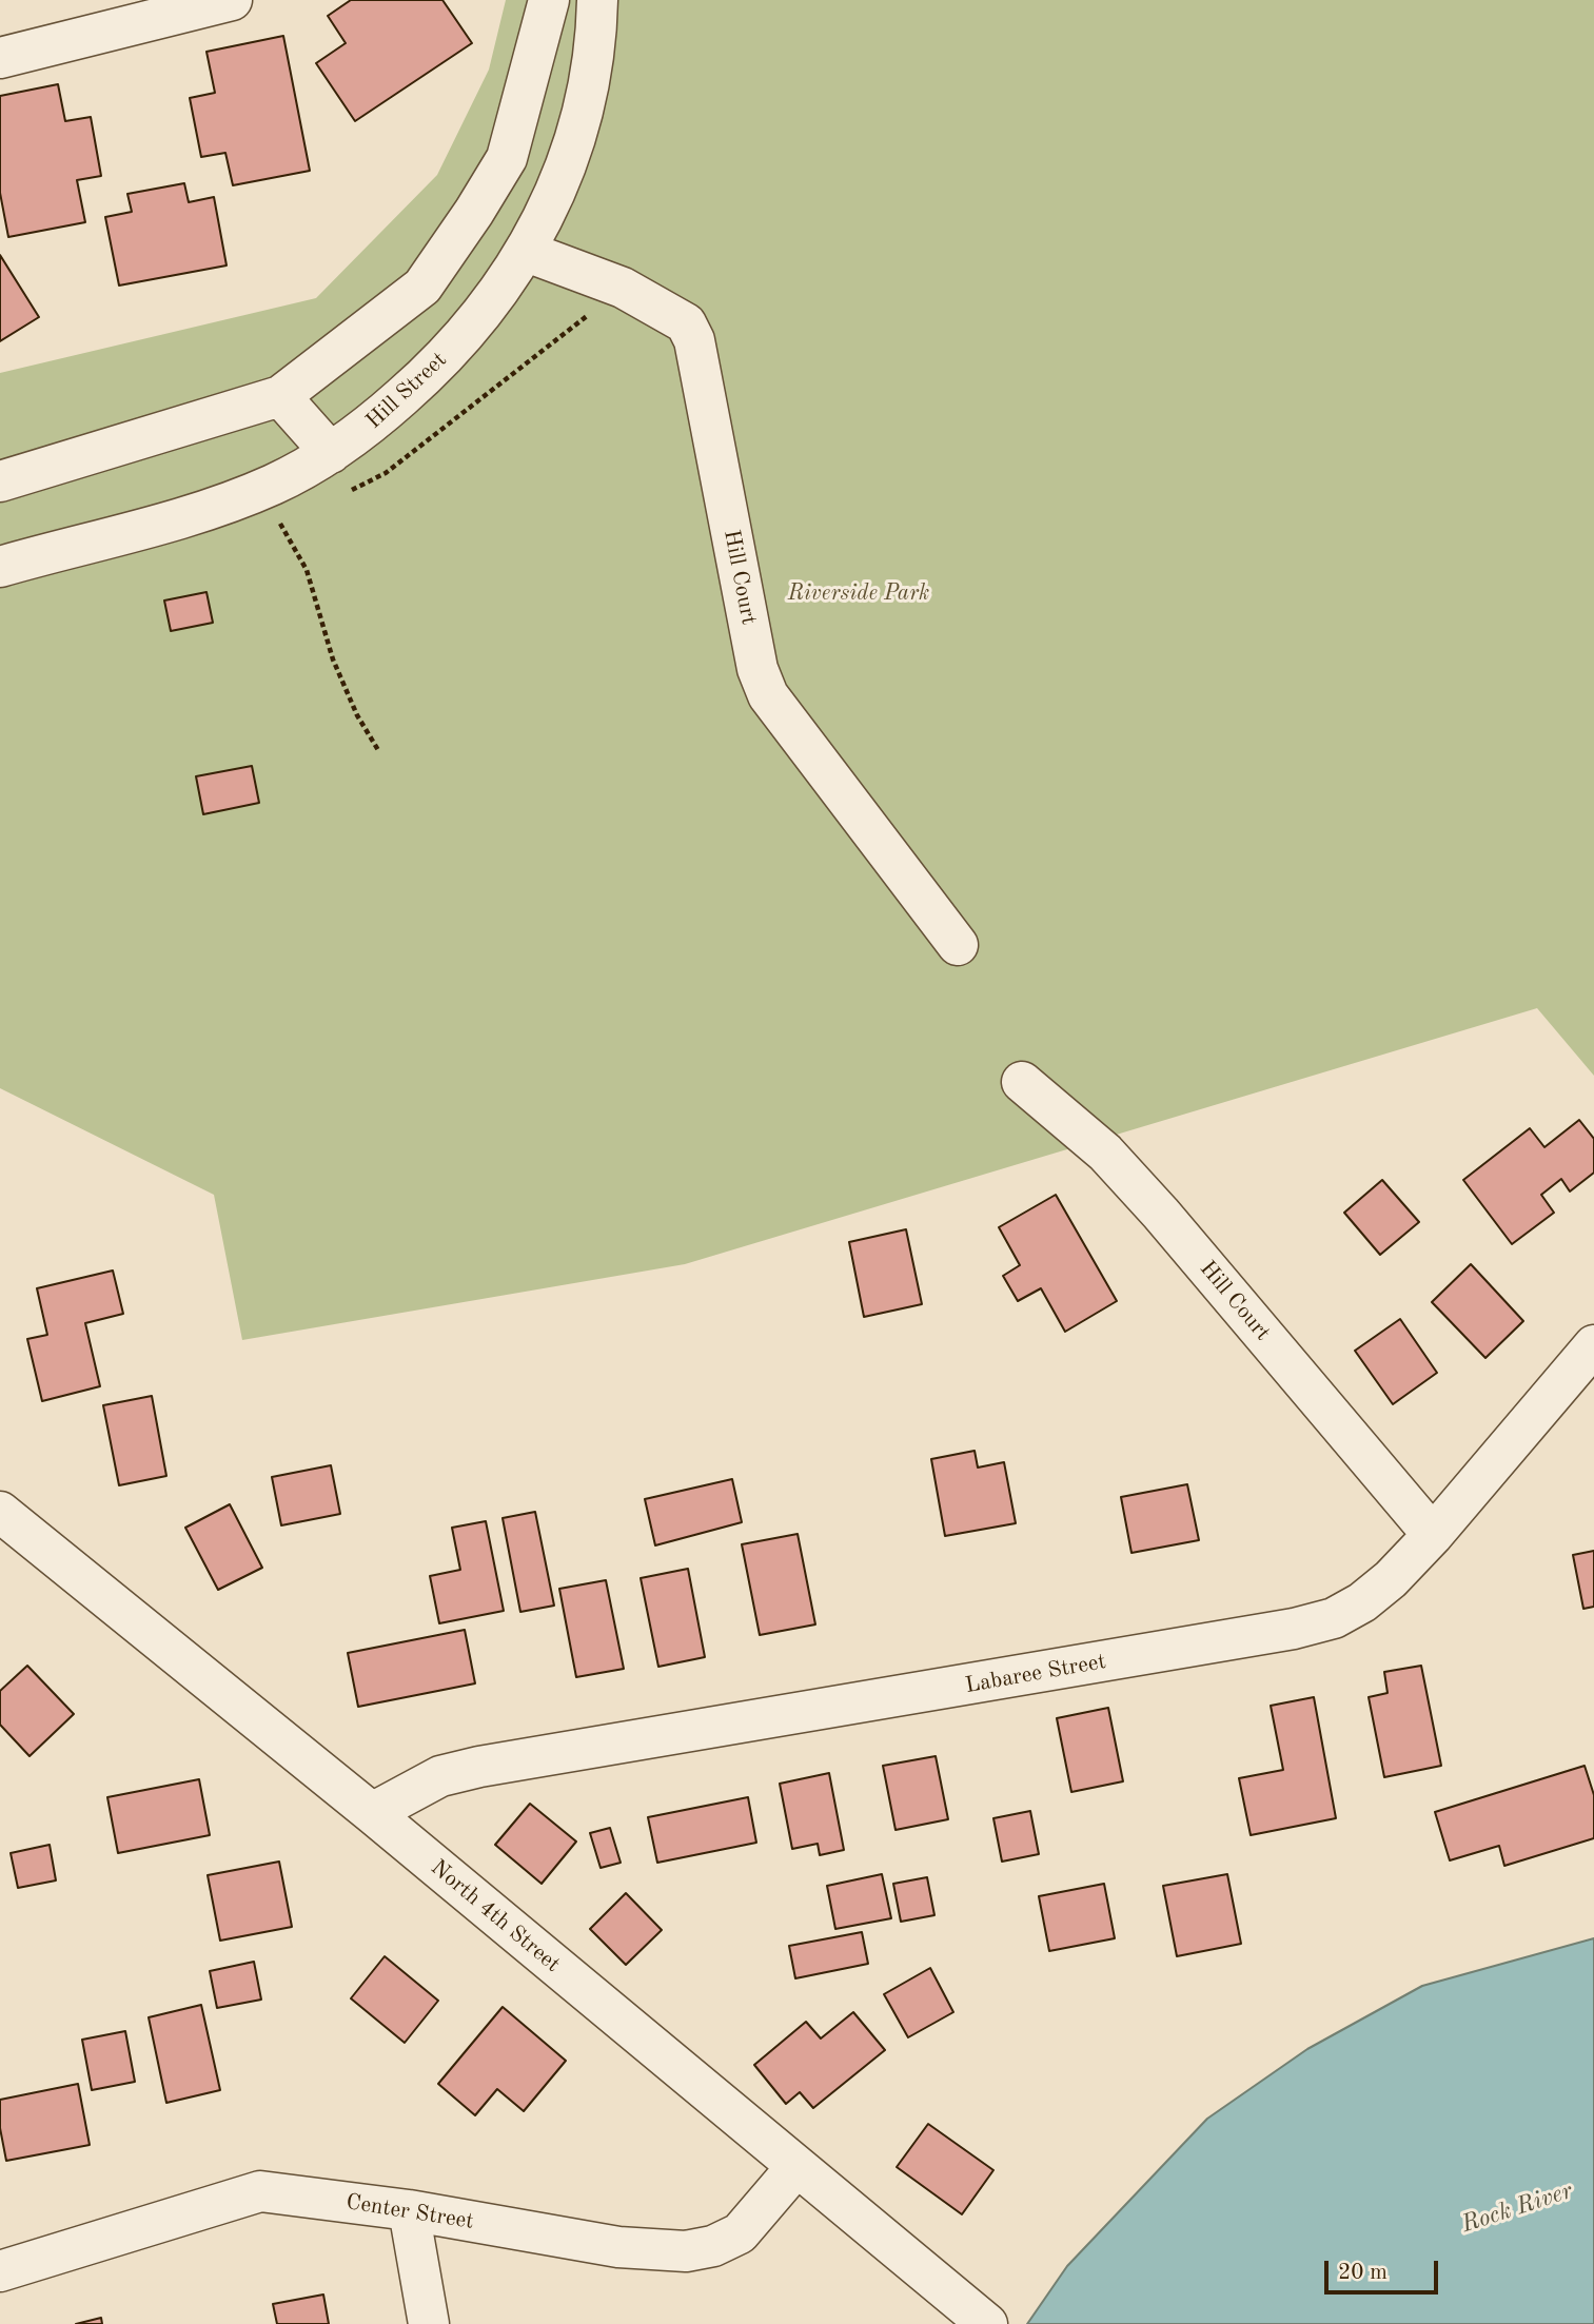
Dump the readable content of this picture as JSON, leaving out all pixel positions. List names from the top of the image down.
{
  "streets": {
    "street": [
      "Hill Street",
      "Hill Court",
      "Labaree Street",
      "North 4th Street",
      "Center Street"
    ]
  },
  "crossings": [
    ["Hill Street", "Hill Court"],
    ["Hill Court", "Labaree Street"],
    ["Labaree Street", "North 4th Street"],
    ["North 4th Street", "Center Street"]
  ],
  "water": ["Rock River"],
  "parks": ["Riverside Park"],
  "scale_bar": "20 m"
}
